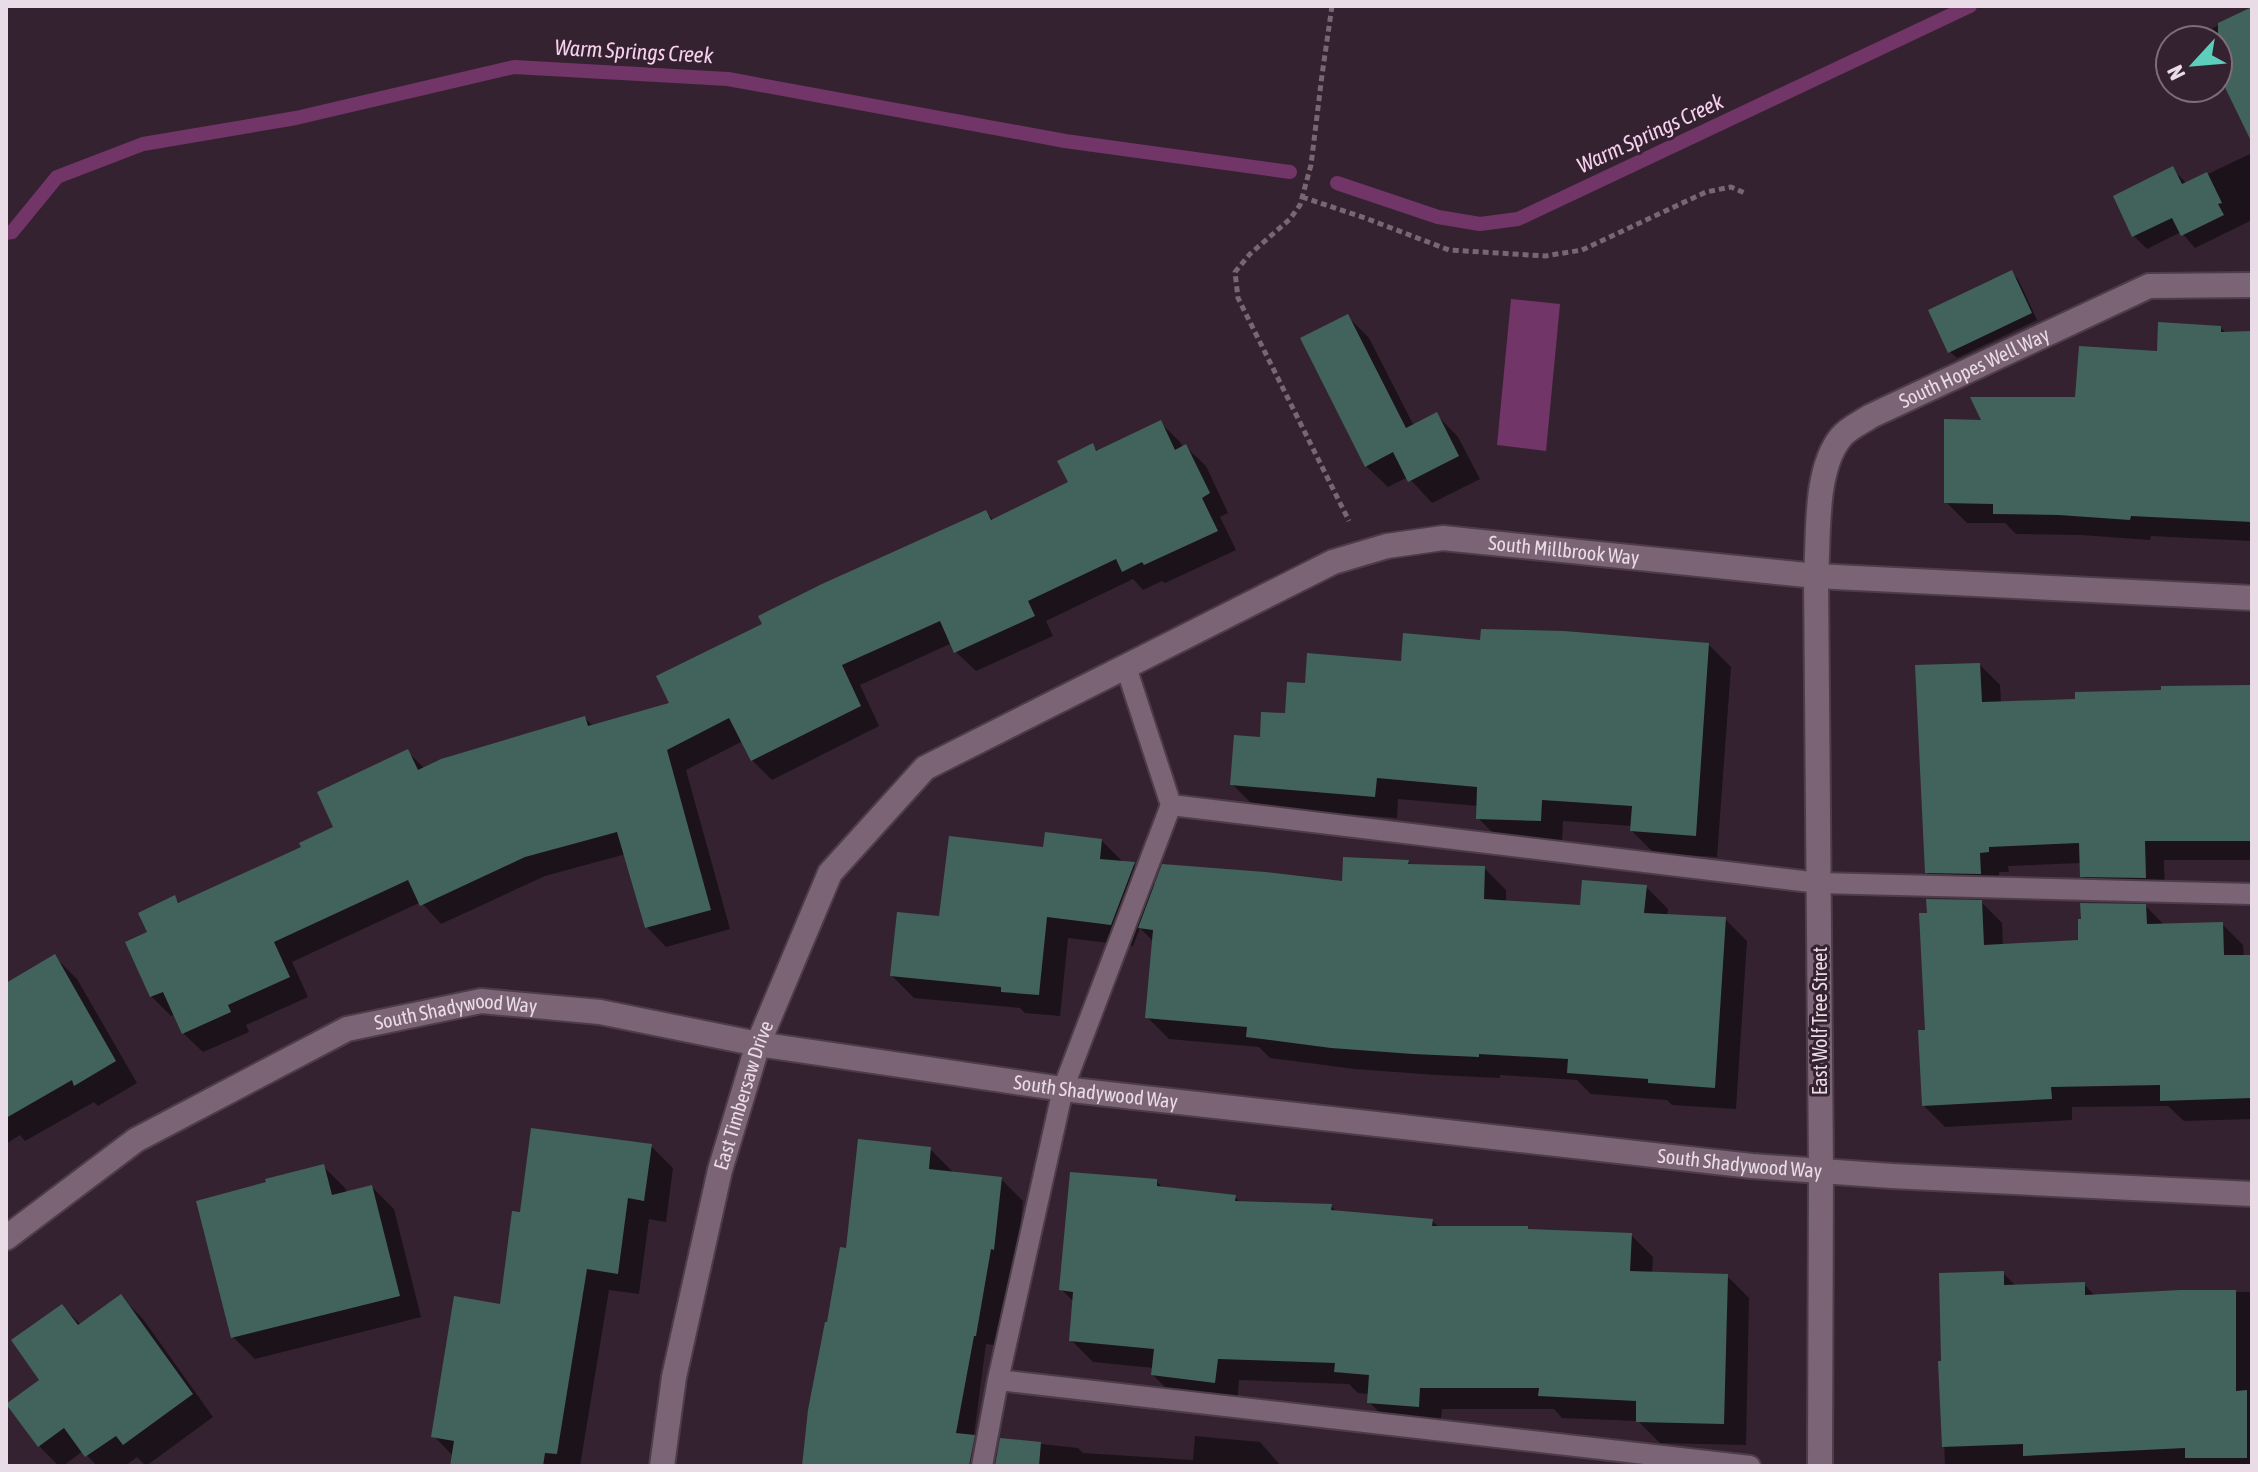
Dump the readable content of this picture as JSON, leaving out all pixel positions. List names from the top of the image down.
{
  "streets": {
    "street": [
      "South Hopes Well Way",
      "South Millbrook Way",
      "South Shadywood Way",
      "East Wolf Tree Street",
      "East Timbersaw Drive"
    ]
  },
  "crossings": [
    ["South Hopes Well Way", "South Millbrook Way"],
    ["South Hopes Well Way", "East Wolf Tree Street"],
    ["South Millbrook Way", "East Wolf Tree Street"],
    ["South Millbrook Way", "East Timbersaw Drive"],
    ["South Shadywood Way", "East Wolf Tree Street"],
    ["South Shadywood Way", "East Timbersaw Drive"]
  ],
  "water": ["Warm Springs Creek"],
  "north": "bottom left"
}
